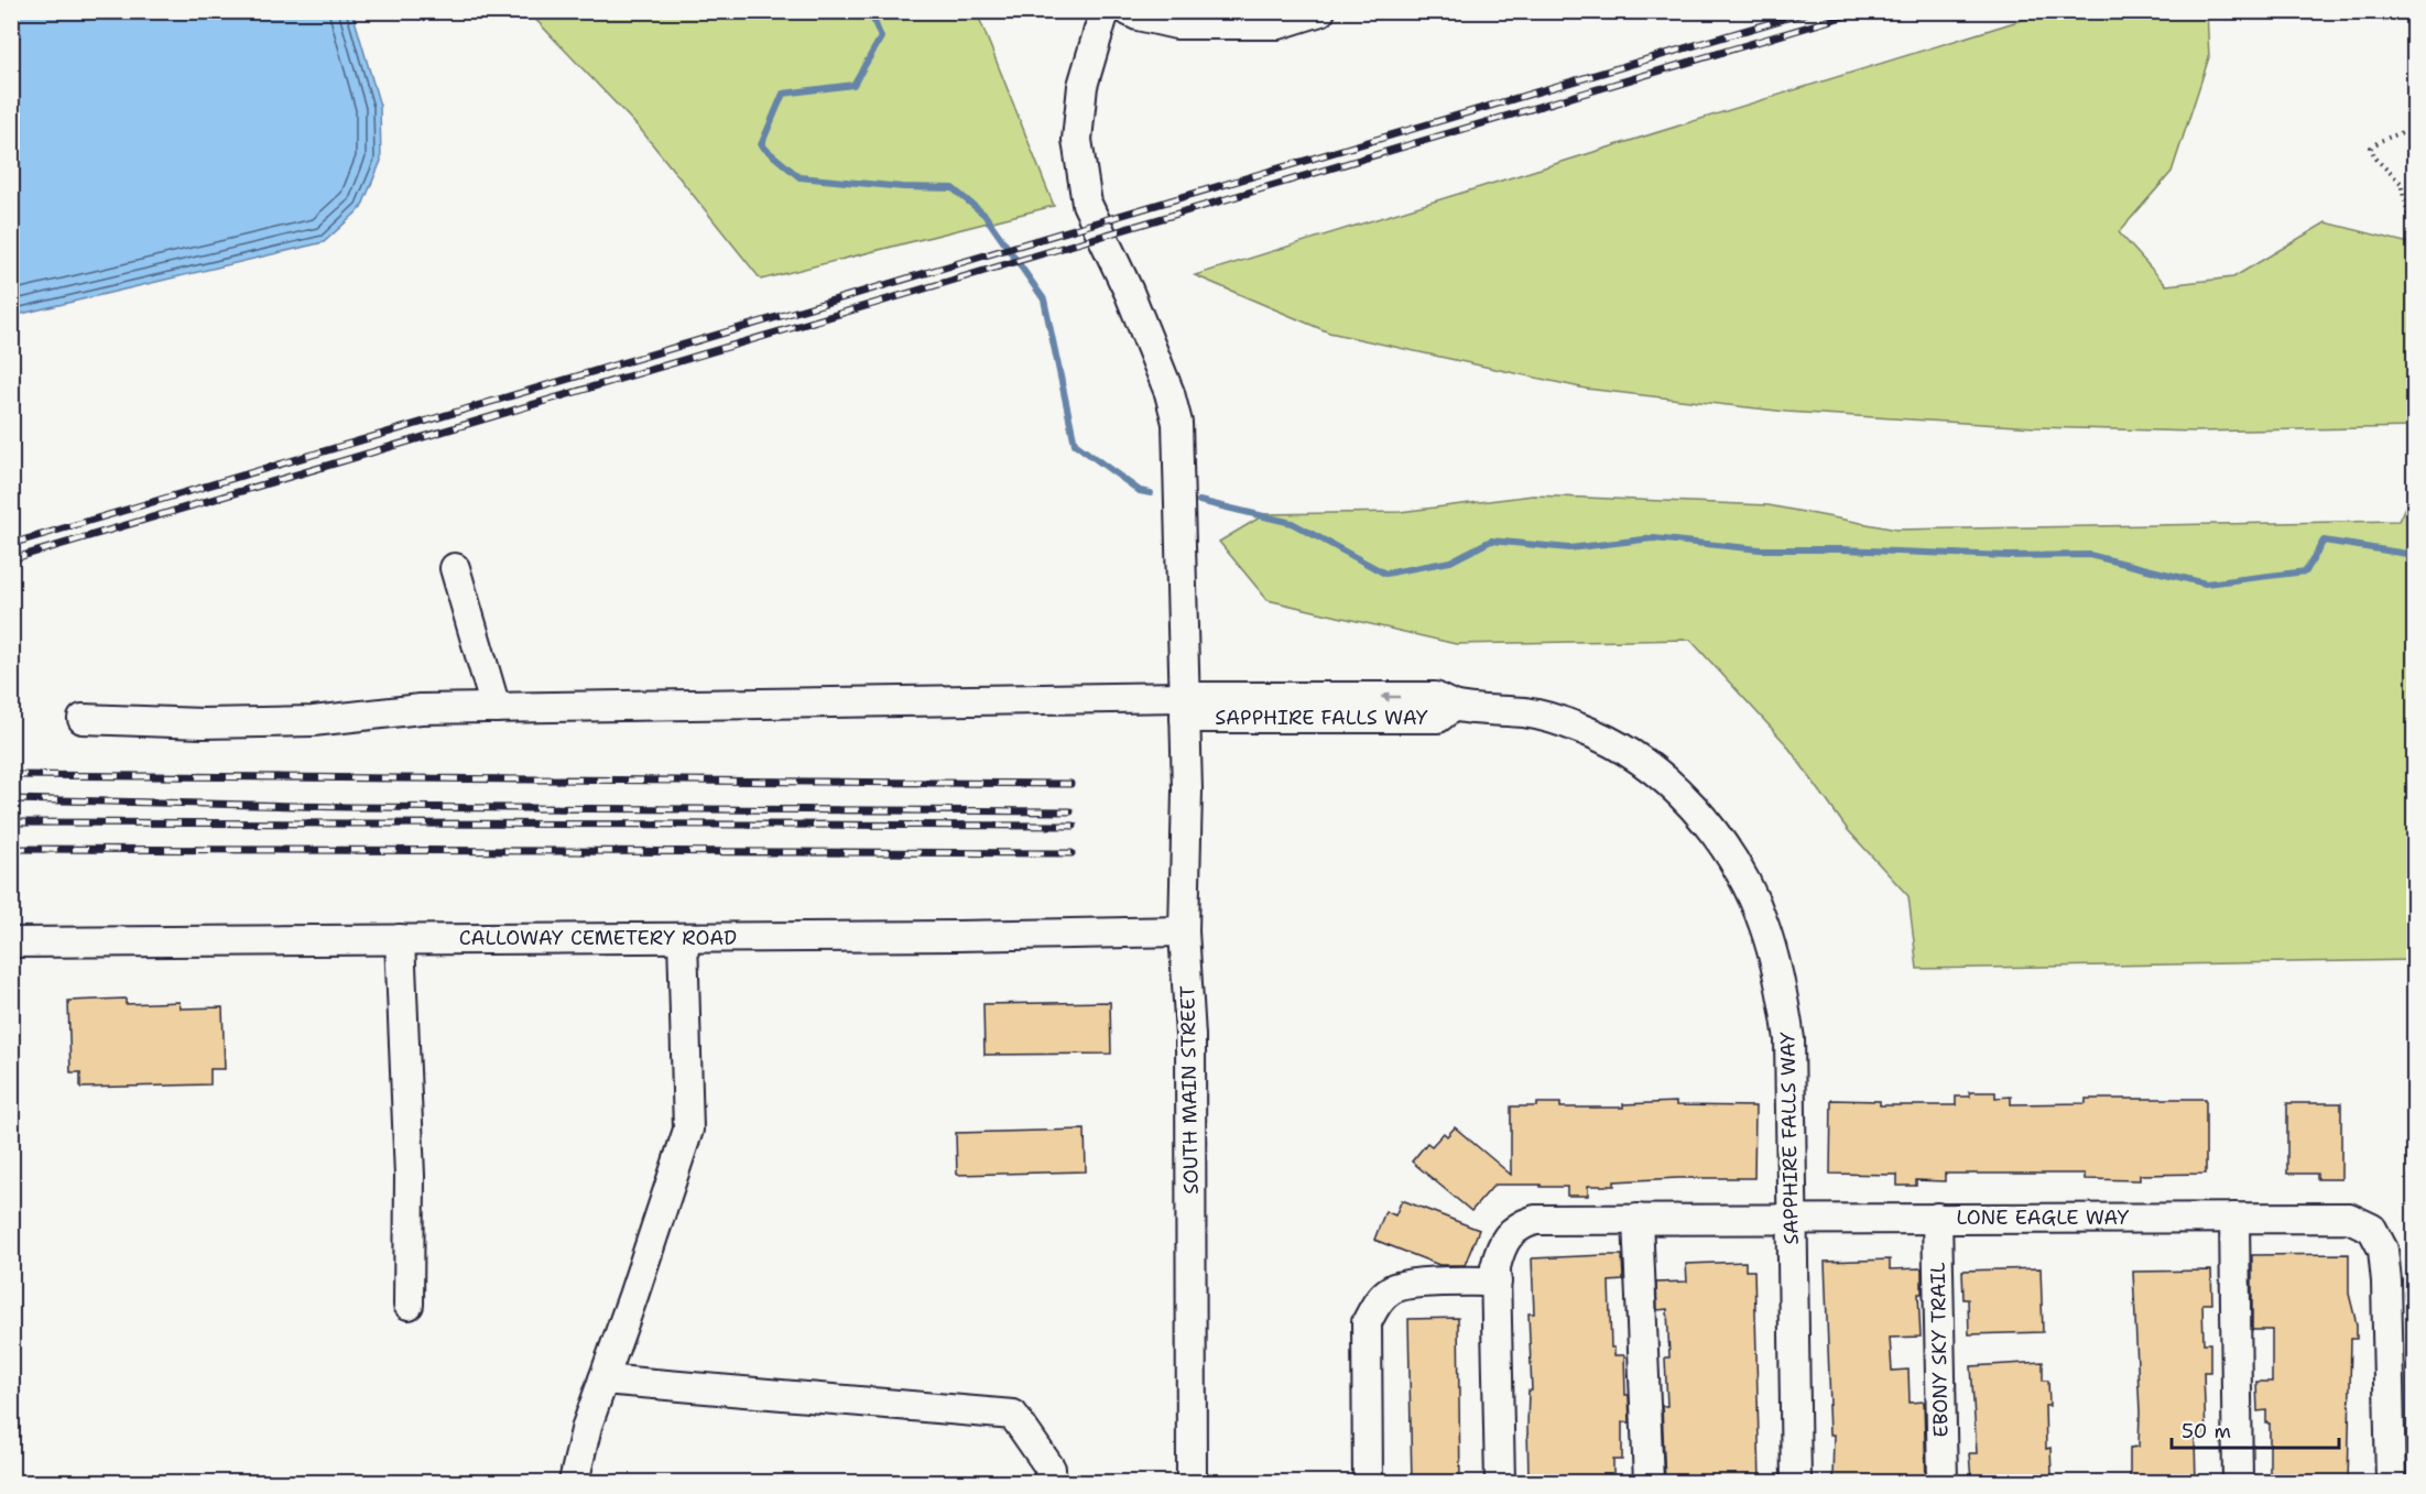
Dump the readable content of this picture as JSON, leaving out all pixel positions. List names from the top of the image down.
{
  "streets": {
    "street": [
      "SAPPHIRE FALLS WAY",
      "CALLOWAY CEMETERY ROAD",
      "SOUTH MAIN STREET",
      "LONE EAGLE WAY",
      "EBONY SKY TRAIL"
    ]
  },
  "crossings": [
    ["SAPPHIRE FALLS WAY", "SOUTH MAIN STREET"],
    ["SAPPHIRE FALLS WAY", "LONE EAGLE WAY"],
    ["CALLOWAY CEMETERY ROAD", "SOUTH MAIN STREET"],
    ["LONE EAGLE WAY", "EBONY SKY TRAIL"]
  ],
  "scale_bar": "50 m"
}
